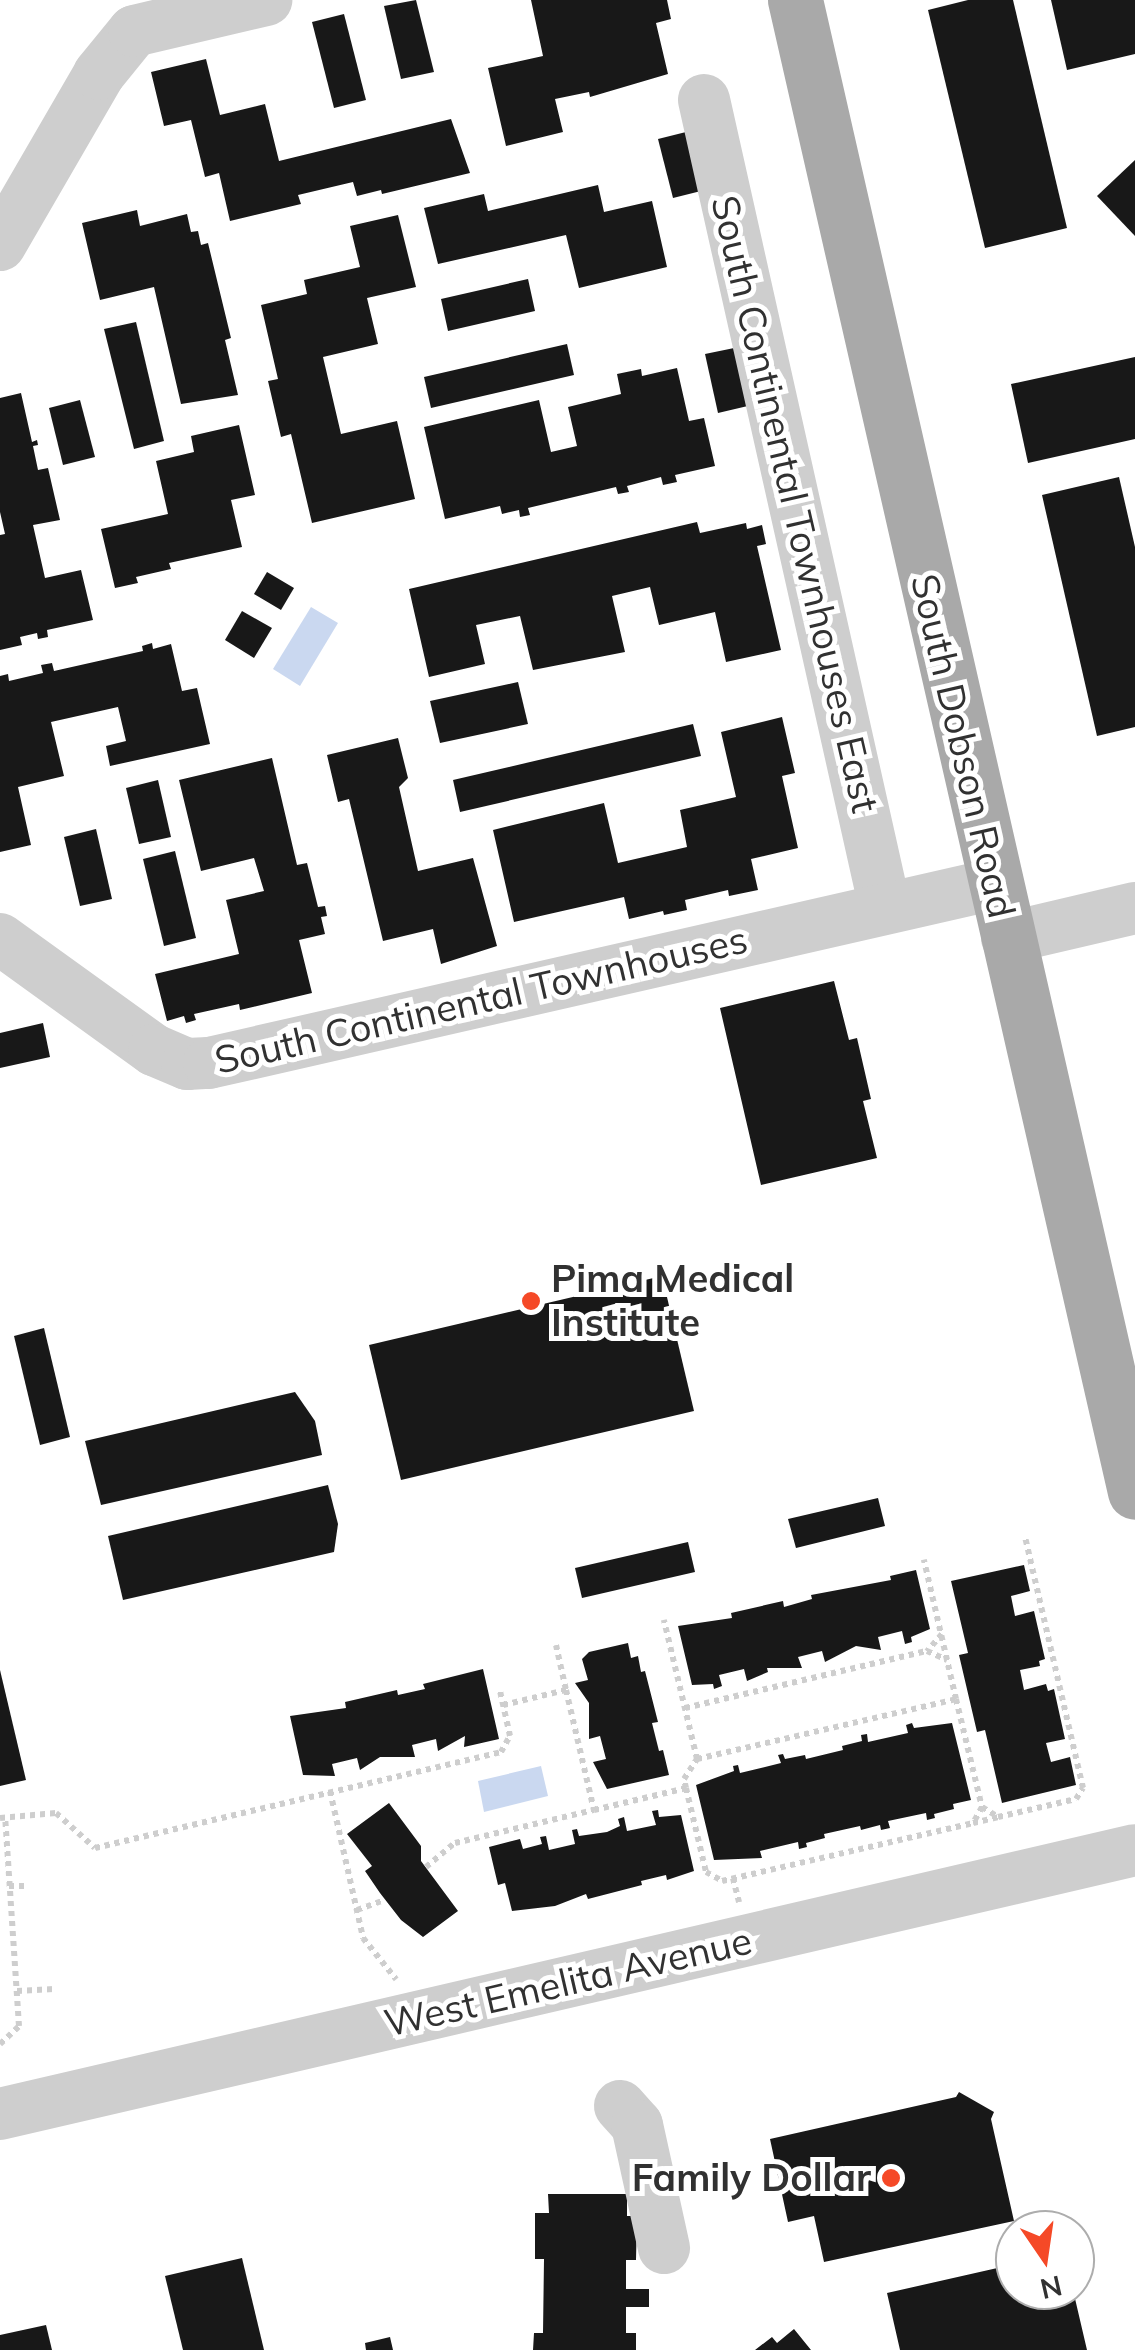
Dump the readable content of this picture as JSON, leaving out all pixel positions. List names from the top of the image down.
{
  "streets": {
    "main road": ["South Dobson Road"],
    "street": ["South Continental Townhouses East", "South Continental Townhouses", "West Emelita Avenue"]
  },
  "crossings": [
    ["South Continental Townhouses East", "South Continental Townhouses"],
    ["South Dobson Road", "South Continental Townhouses"]
  ],
  "places": ["Pima Medical Institute", "Family Dollar"],
  "north": "bottom"
}
